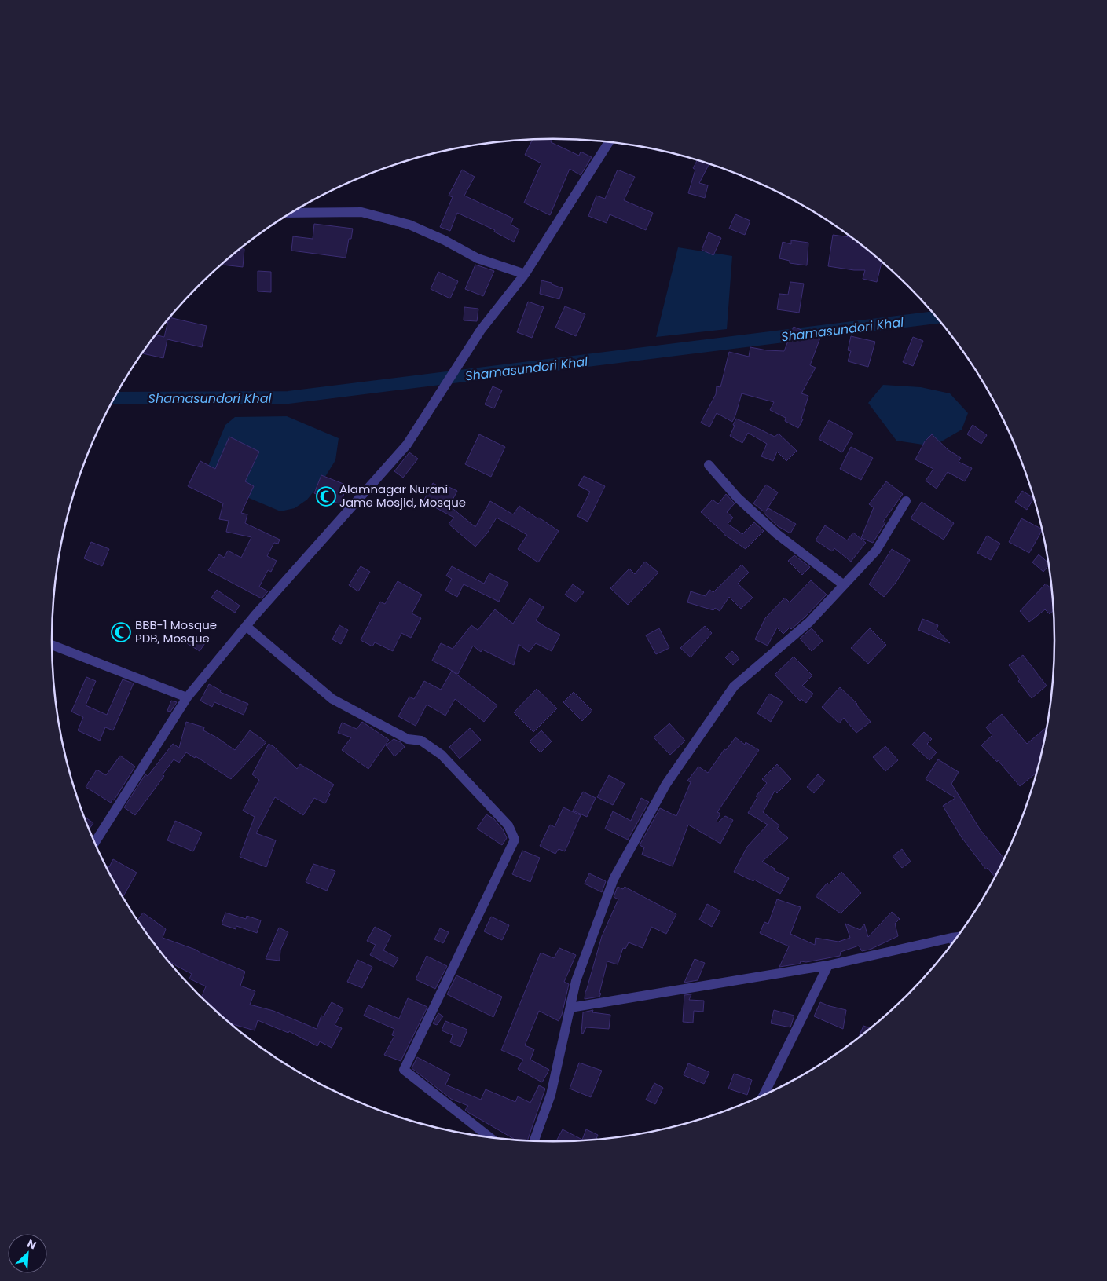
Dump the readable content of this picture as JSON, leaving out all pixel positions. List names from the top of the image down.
{
  "water": ["Shamasundori Khal"],
  "places": {
    "mosque": ["Alamnagar Nurani Jame Mosjid, Mosque", "BBB-1 Mosque PDB, Mosque"]
  },
  "north": "top right"
}
